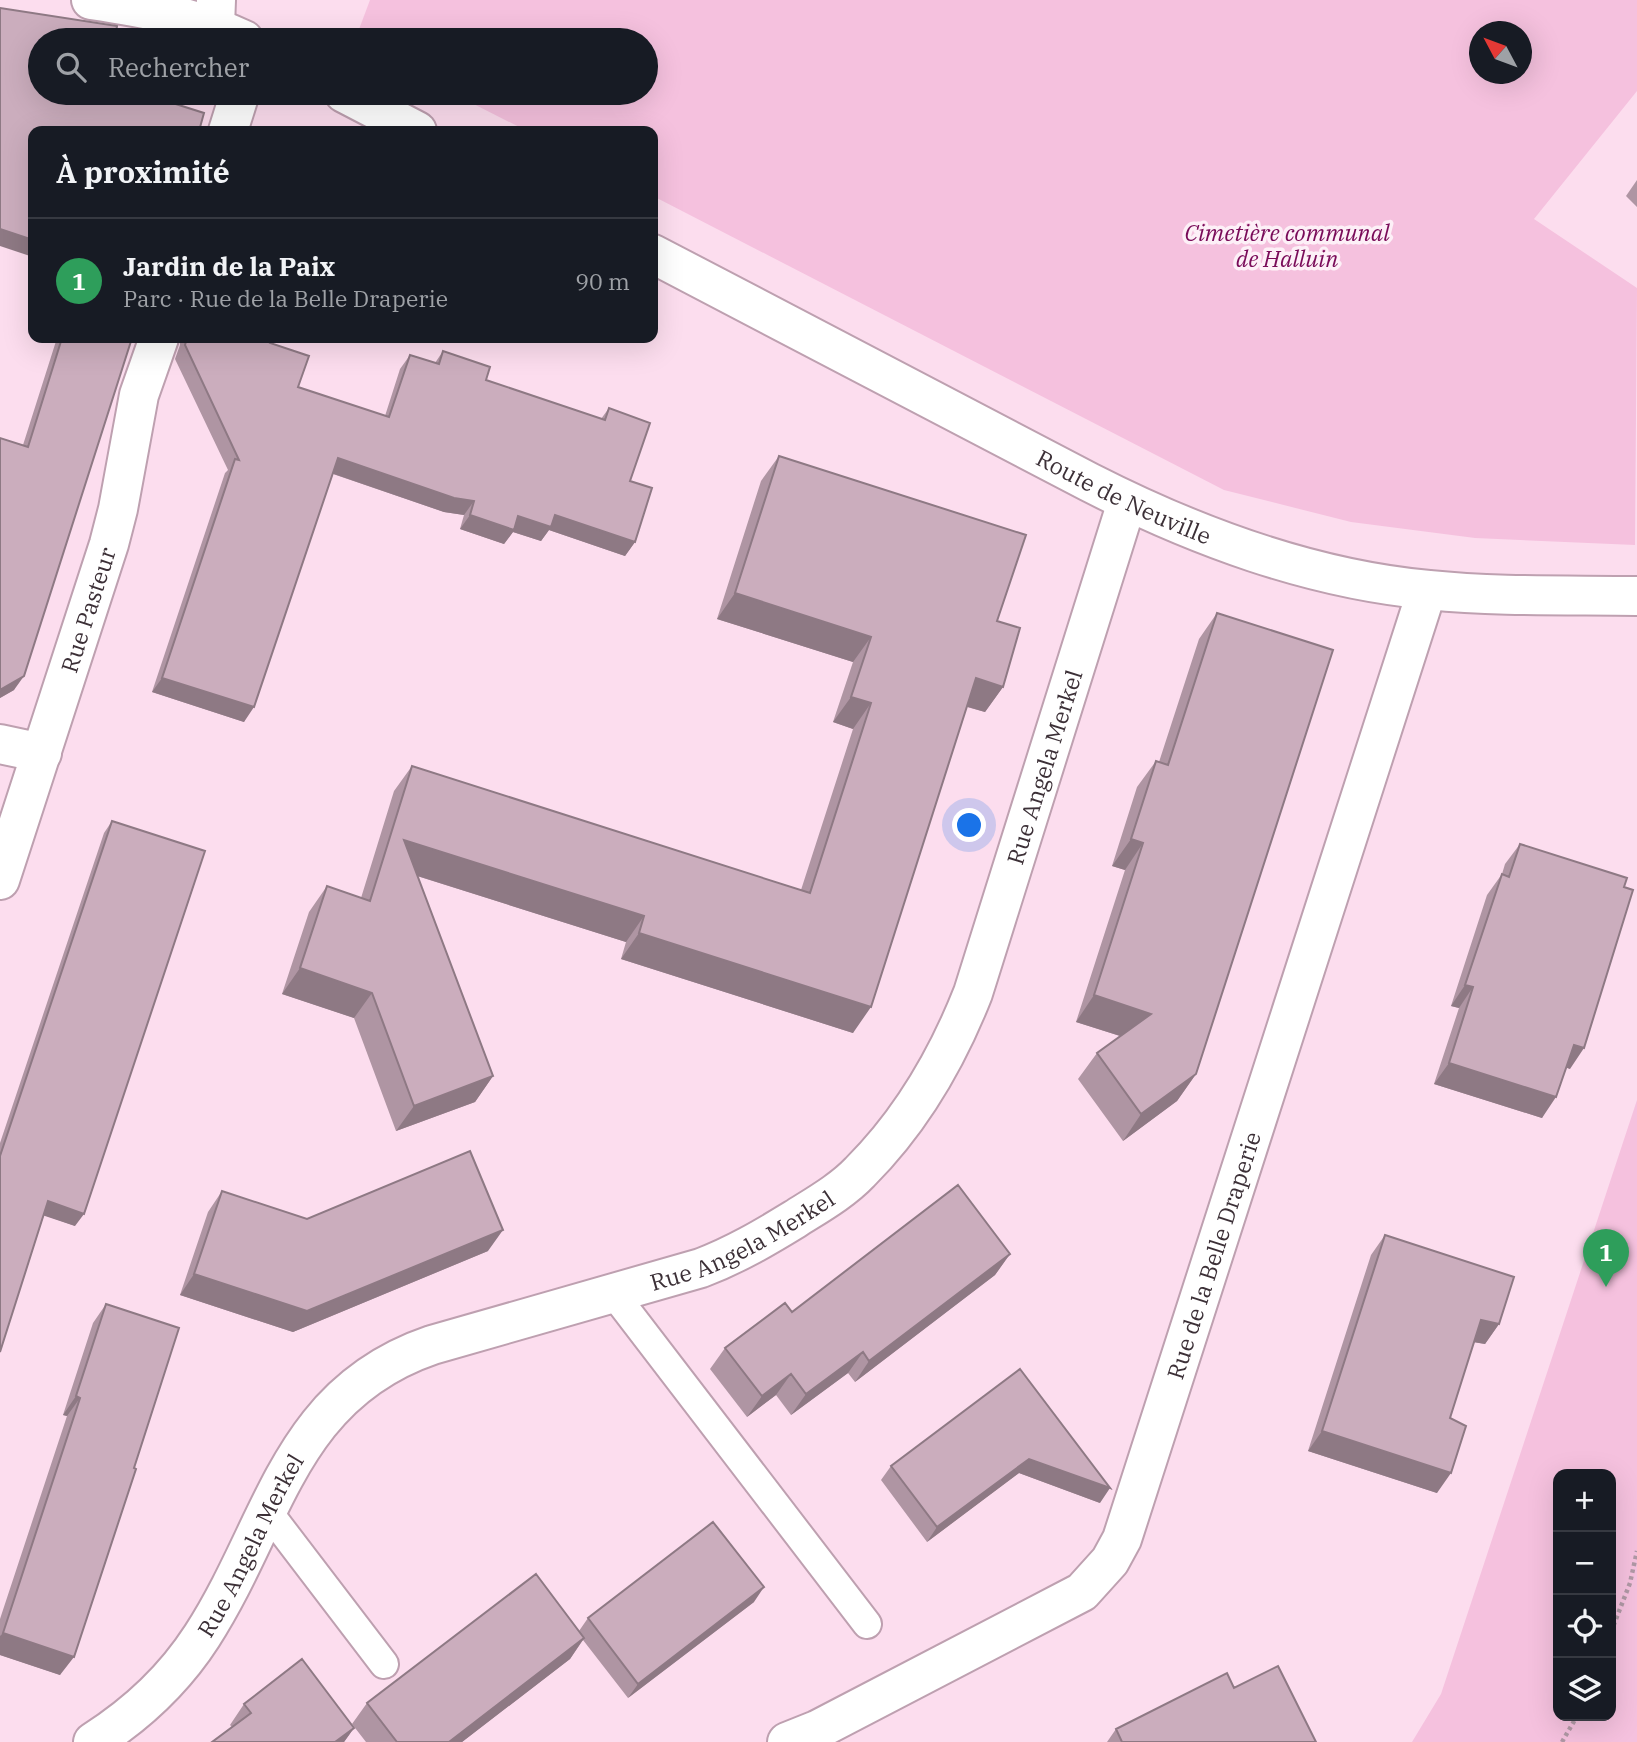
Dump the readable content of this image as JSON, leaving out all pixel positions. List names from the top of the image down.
{
  "streets": {
    "street": [
      "Route de Neuville",
      "Rue Pasteur",
      "Rue Angela Merkel",
      "Rue de la Belle Draperie"
    ]
  },
  "crossings": [
    ["Route de Neuville", "Rue Angela Merkel"],
    ["Route de Neuville", "Rue de la Belle Draperie"]
  ],
  "parks": ["Cimetière communal de Halluin"],
  "north": "top left",
  "page": {
    "search": "Rechercher",
    "heading": "À proximité",
    "list": [
      {
        "mark": "1",
        "name": "Jardin de la Paix",
        "note": "Parc · Rue de la Belle Draperie",
        "value": "90 m"
      }
    ],
    "pins": "1",
    "map_buttons": ["+", "−"]
  }
}
